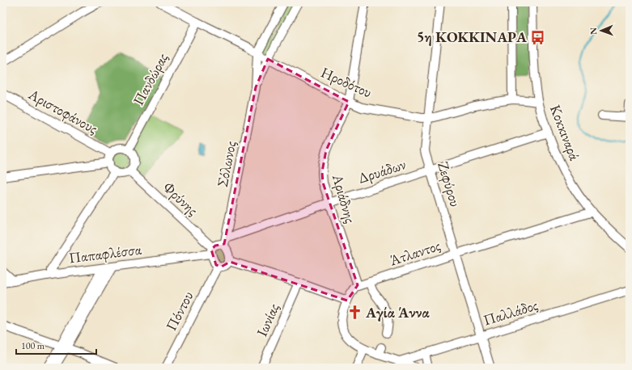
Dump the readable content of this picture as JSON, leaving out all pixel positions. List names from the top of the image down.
{
  "streets": {
    "street": [
      "Πανδώρας",
      "Ηροδότου",
      "Αριστοφάνους",
      "Κοκκιναρά",
      "Σόλωνος",
      "Δρυάδων",
      "Ζεφύρου",
      "Φρύνης",
      "Αριάδνης",
      "Άτλαντος",
      "Παπαφλέσσα",
      "Πόντου",
      "Παλλάδος",
      "Ιωνίας"
    ]
  },
  "crossings": [
    ["Πανδώρας", "Ηροδότου"],
    ["Πανδώρας", "Αριστοφάνους"],
    ["Πανδώρας", "Φρύνης"],
    ["Ηροδότου", "Κοκκιναρά"],
    ["Ηροδότου", "Σόλωνος"],
    ["Ηροδότου", "Ζεφύρου"],
    ["Ηροδότου", "Αριάδνης"],
    ["Αριστοφάνους", "Φρύνης"],
    ["Κοκκιναρά", "Δρυάδων"],
    ["Κοκκιναρά", "Άτλαντος"],
    ["Σόλωνος", "Δρυάδων"],
    ["Σόλωνος", "Παπαφλέσσα"],
    ["Δρυάδων", "Ζεφύρου"],
    ["Δρυάδων", "Αριάδνης"],
    ["Δρυάδων", "Παπαφλέσσα"],
    ["Ζεφύρου", "Άτλαντος"],
    ["Ζεφύρου", "Παλλάδος"],
    ["Φρύνης", "Παπαφλέσσα"],
    ["Αριάδνης", "Άτλαντος"]
  ],
  "places": {
    "bus stop": ["5η ΚΟΚΚΙΝΑΡΑ"],
    "church": ["Αγία Άννα"]
  },
  "scale_bar": "100 m",
  "north": "left"
}
